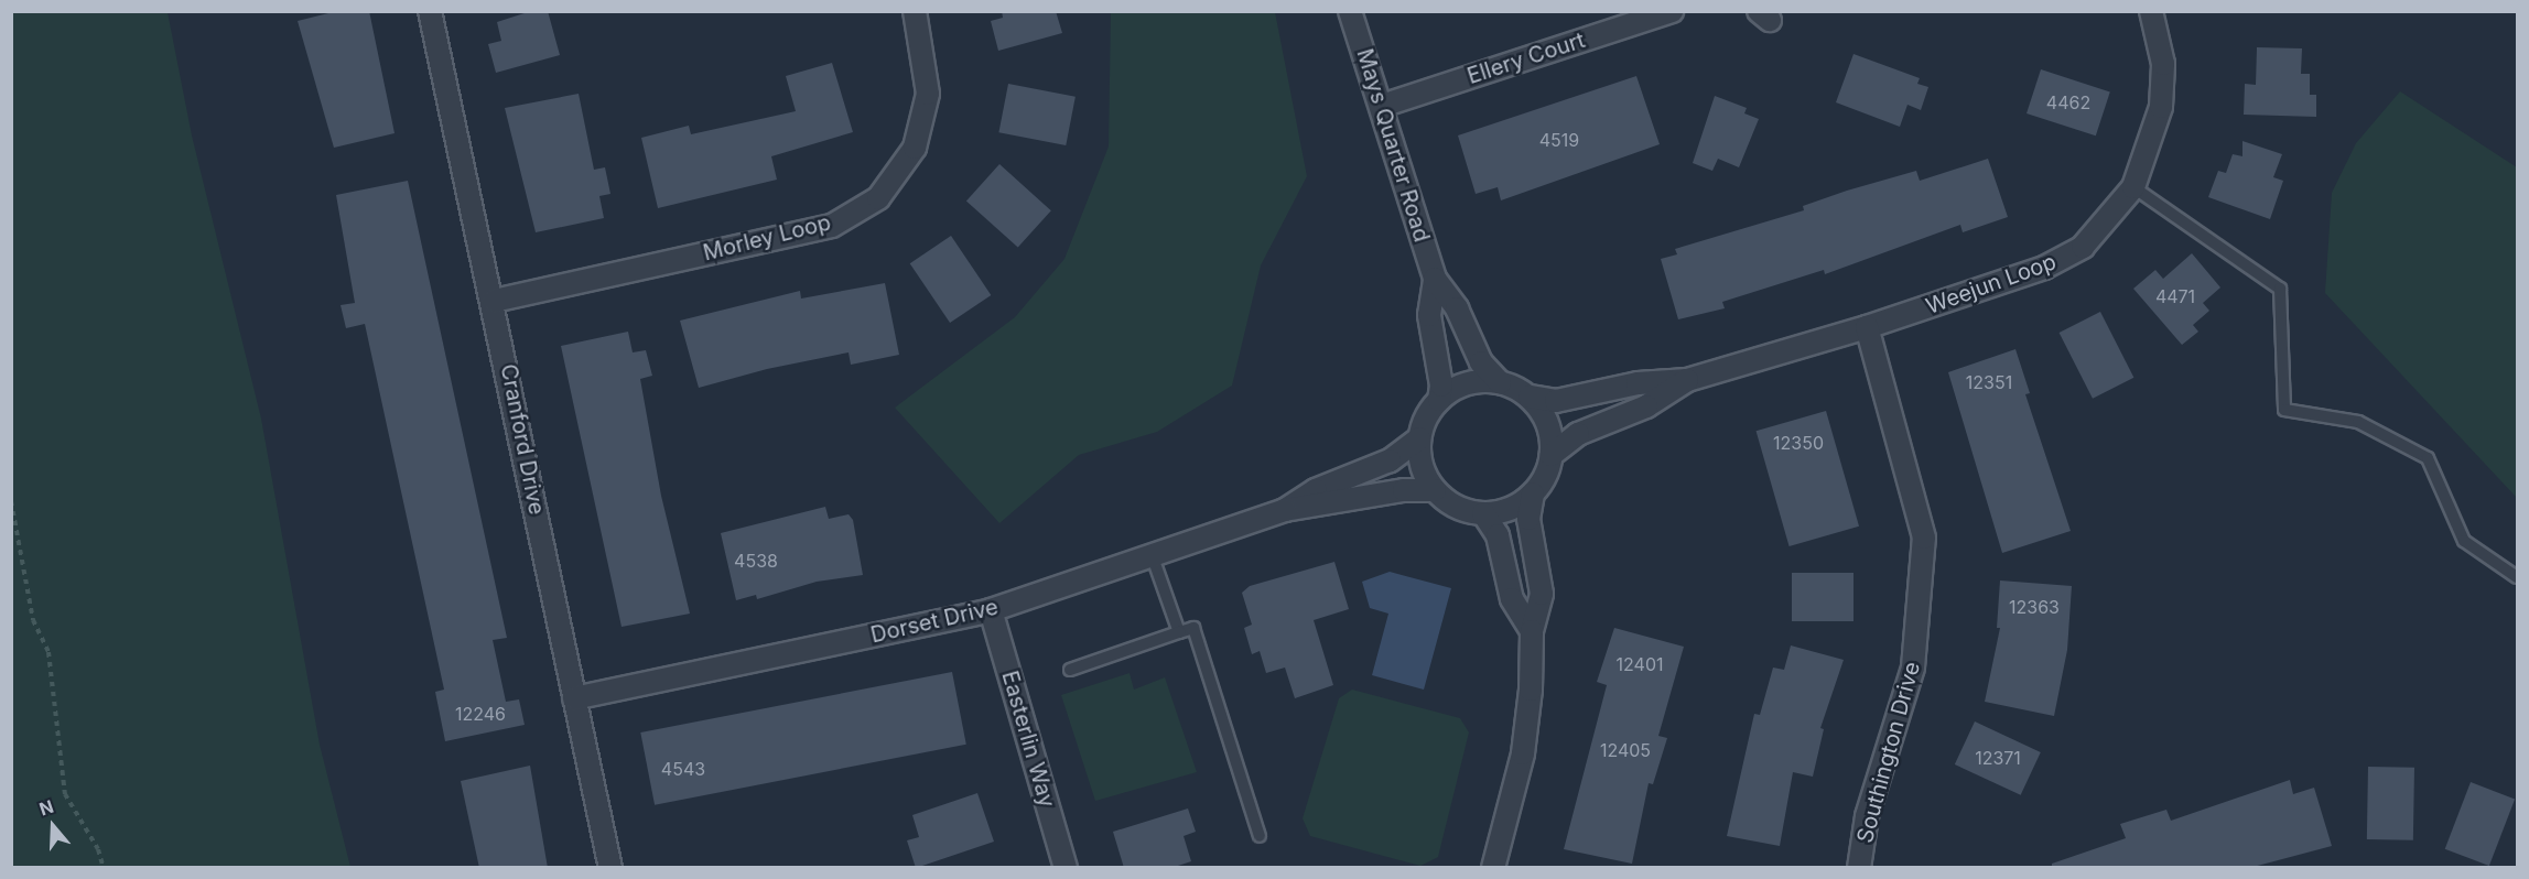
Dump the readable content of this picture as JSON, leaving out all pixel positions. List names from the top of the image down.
{
  "streets": {
    "street": [
      "Ellery Court",
      "Mays Quarter Road",
      "Morley Loop",
      "Weejun Loop",
      "Cranford Drive",
      "Dorset Drive",
      "Easterlin Way",
      "Southington Drive"
    ]
  },
  "crossings": [
    ["Ellery Court", "Mays Quarter Road"],
    ["Mays Quarter Road", "Weejun Loop"],
    ["Mays Quarter Road", "Dorset Drive"],
    ["Morley Loop", "Cranford Drive"],
    ["Weejun Loop", "Dorset Drive"],
    ["Weejun Loop", "Southington Drive"],
    ["Cranford Drive", "Dorset Drive"],
    ["Dorset Drive", "Easterlin Way"]
  ],
  "house_numbers": [
    "4462",
    "4519",
    "4471",
    "12351",
    "12350",
    "4538",
    "12363",
    "12401",
    "12246",
    "12405",
    "12371",
    "4543"
  ],
  "north": "top"
}
